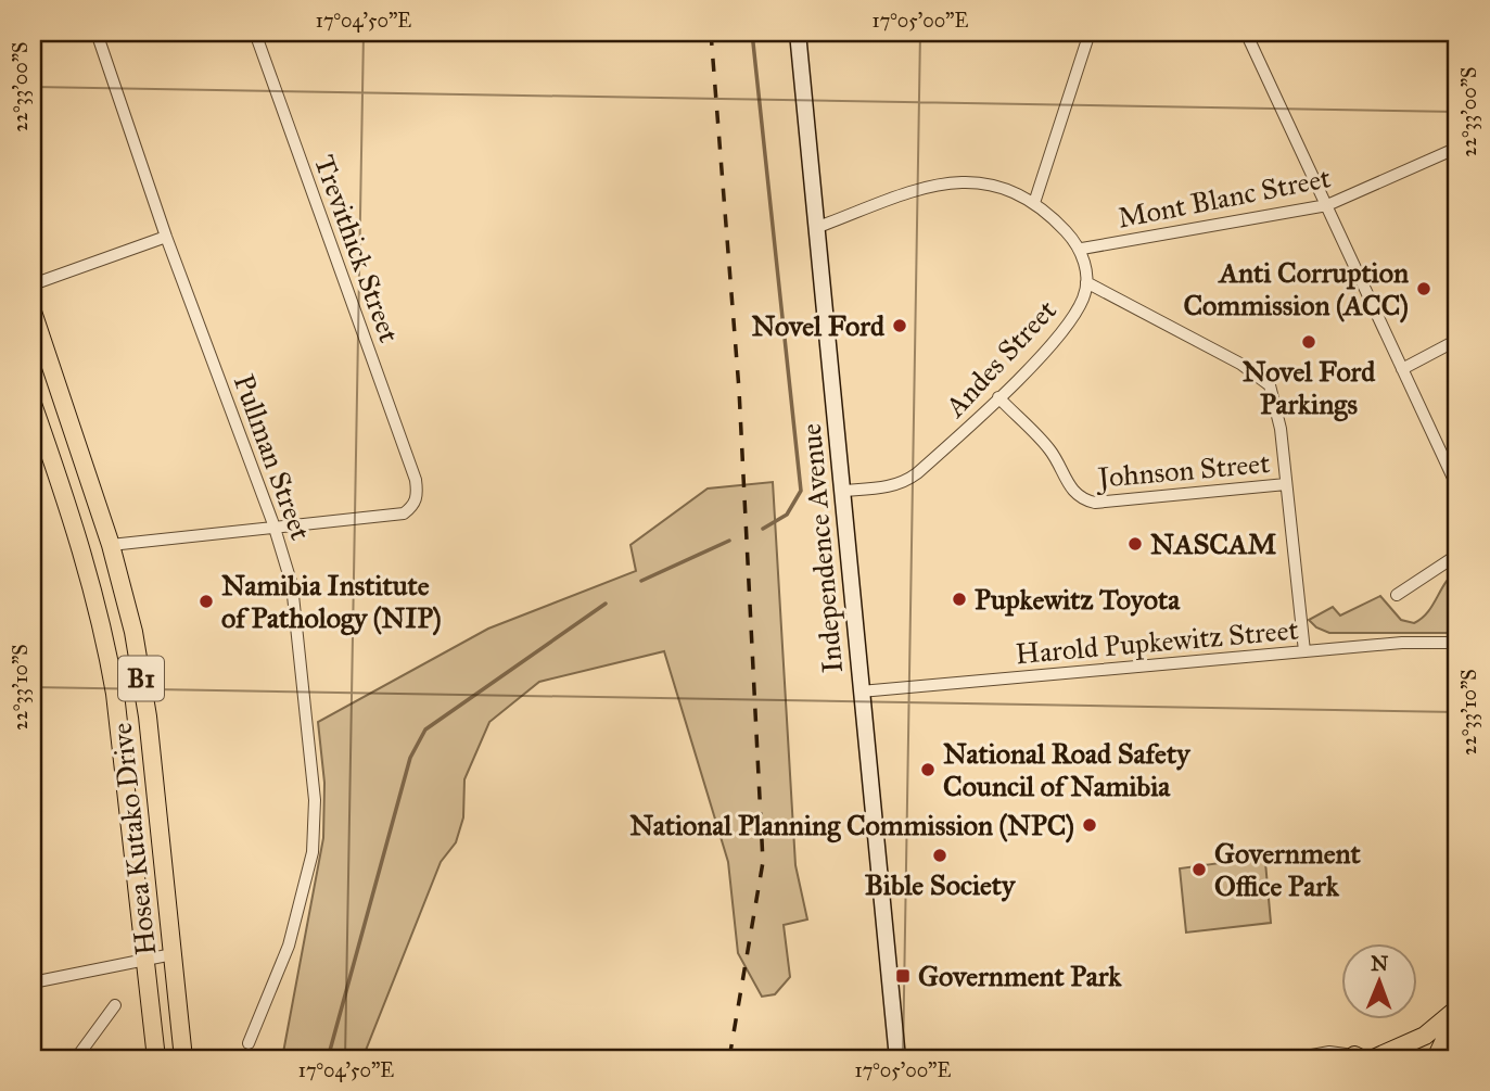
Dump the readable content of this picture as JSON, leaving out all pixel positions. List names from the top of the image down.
{
  "streets": {
    "main road": ["Independence Avenue", "B1", "Hosea Kutako Drive"],
    "street": [
      "Mont Blanc Street",
      "Trevithick Street",
      "Andes Street",
      "Pullman Street",
      "Johnson Street",
      "Harold Pupkewitz Street"
    ]
  },
  "crossings": [
    ["Mont Blanc Street", "Andes Street"],
    ["Trevithick Street", "Pullman Street"],
    ["Andes Street", "Johnson Street"],
    ["Andes Street", "Independence Avenue"],
    ["Independence Avenue", "Harold Pupkewitz Street"]
  ],
  "places": {
    "other": [
      "Anti Corruption Commission (ACC)",
      "Novel Ford",
      "Novel Ford Parkings",
      "NASCAM",
      "Pupkewitz Toyota",
      "Namibia Institute of Pathology (NIP)",
      "National Road Safety Council of Namibia",
      "National Planning Commission (NPC)",
      "Bible Society",
      "Government Office Park"
    ],
    "transit": ["Government Park"]
  },
  "north": "top",
  "coordinates": [
    "17°04'50\"E",
    "17°05'00\"E",
    "22°33'00\"S",
    "22°33'10\"S"
  ]
}
